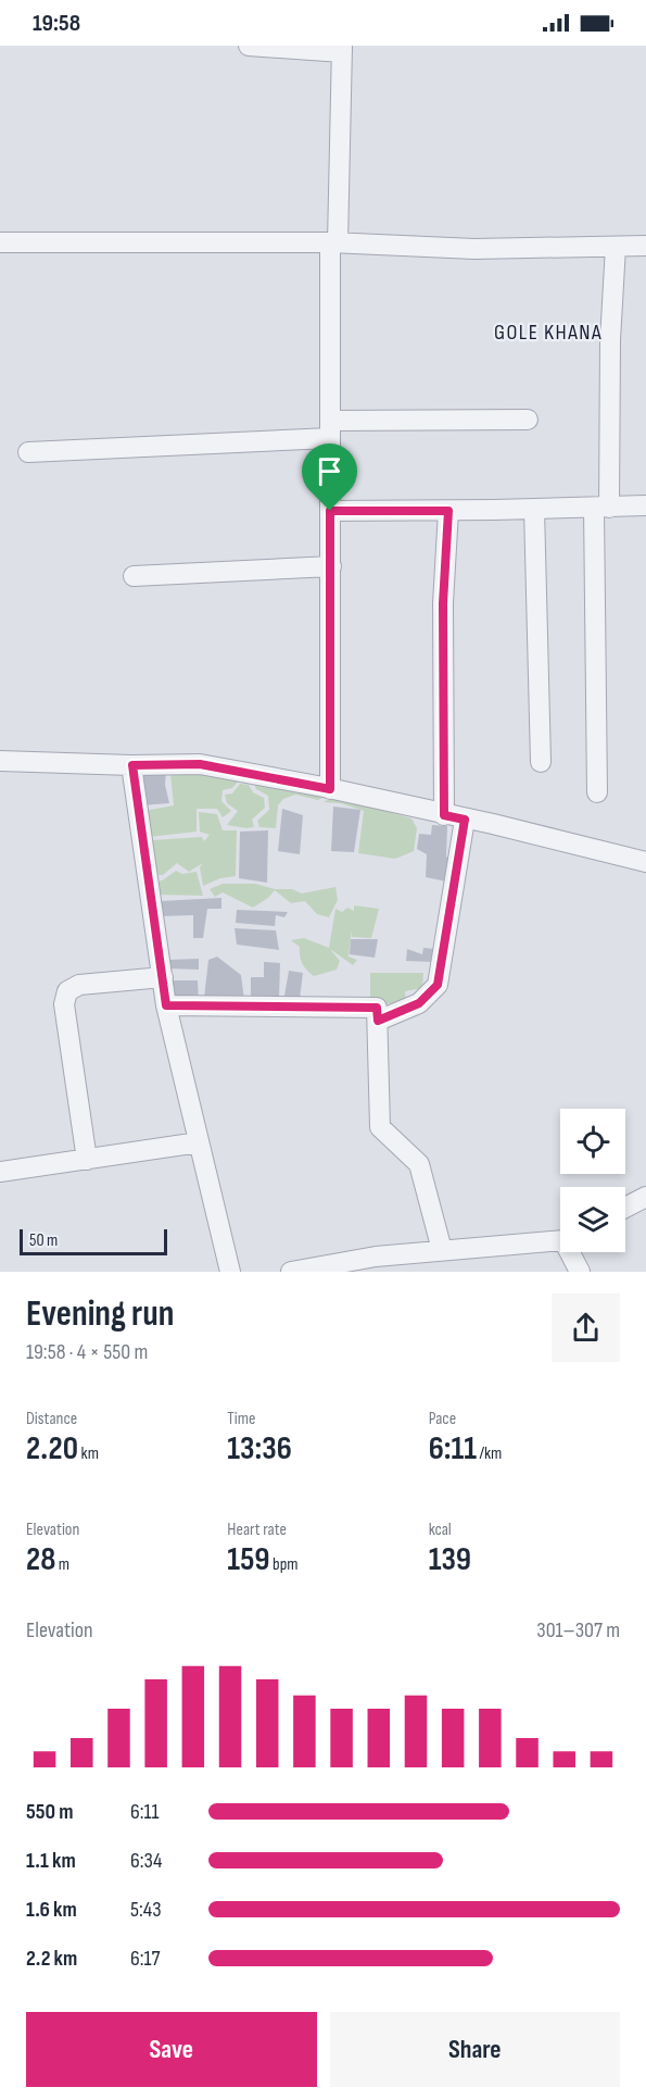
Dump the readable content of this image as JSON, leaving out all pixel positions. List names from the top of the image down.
{
  "districts": ["GOLE KHANA"],
  "scale_bar": "50 m",
  "page": {
    "status": "19:58",
    "scale": "50 m",
    "heading": ["Evening run", "19:58 · 4 × 550 m"],
    "stats": [
      ["Distance", "2.20 km"],
      ["Time", "13:36"],
      ["Pace", "6:11 /km"],
      ["Elevation", "28 m"],
      ["Heart rate", "159 bpm"],
      ["kcal", "139"]
    ],
    "chart": ["Elevation", "301–307 m"],
    "list": [
      {
        "name": "550 m",
        "note": "6:11"
      },
      {
        "name": "1.1 km",
        "note": "6:34"
      },
      {
        "name": "1.6 km",
        "note": "5:43"
      },
      {
        "name": "2.2 km",
        "note": "6:17"
      }
    ],
    "buttons": ["Save", "Share"]
  }
}
